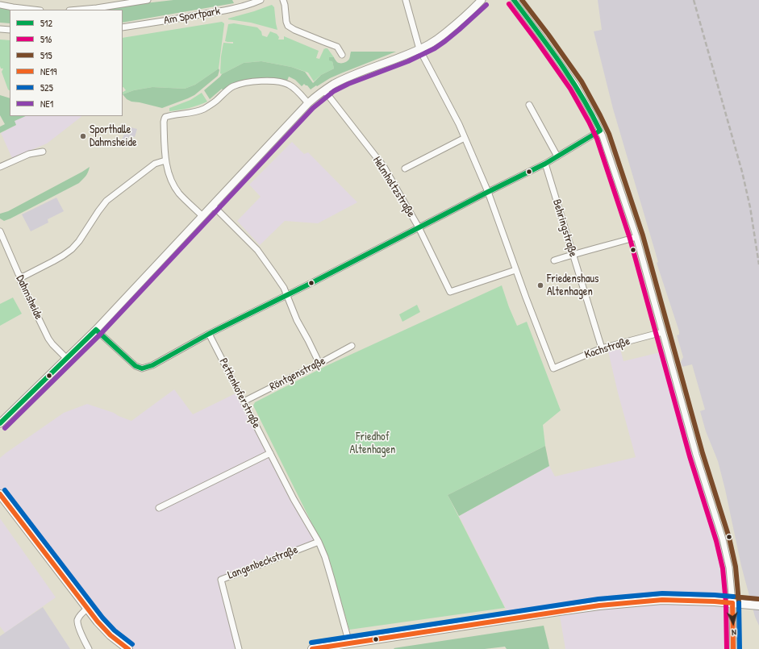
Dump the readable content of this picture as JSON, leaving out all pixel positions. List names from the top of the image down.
{
  "streets": {
    "street": [
      "Am Sportpark",
      "Helmholtzstraße",
      "Behringstraße",
      "Dahmsheide",
      "Kochstraße",
      "Röntgenstraße",
      "Pettenkoferstraße",
      "Langenbeckstraße"
    ]
  },
  "crossings": [
    ["Helmholtzstraße", "Kochstraße"],
    ["Behringstraße", "Kochstraße"],
    ["Röntgenstraße", "Pettenkoferstraße"],
    ["Pettenkoferstraße", "Langenbeckstraße"]
  ],
  "parks": ["Friedhof Altenhagen"],
  "places": ["Sporthalle Dahmsheide", "Friedenshaus Altenhagen"],
  "lines": [
    "transit line 512",
    "transit line 515",
    "transit line 516",
    "transit line NE1",
    "transit line 525",
    "transit line NE19"
  ],
  "legend": [
    "512",
    "516",
    "515",
    "NE19",
    "525",
    "NE1"
  ],
  "north": "bottom"
}
